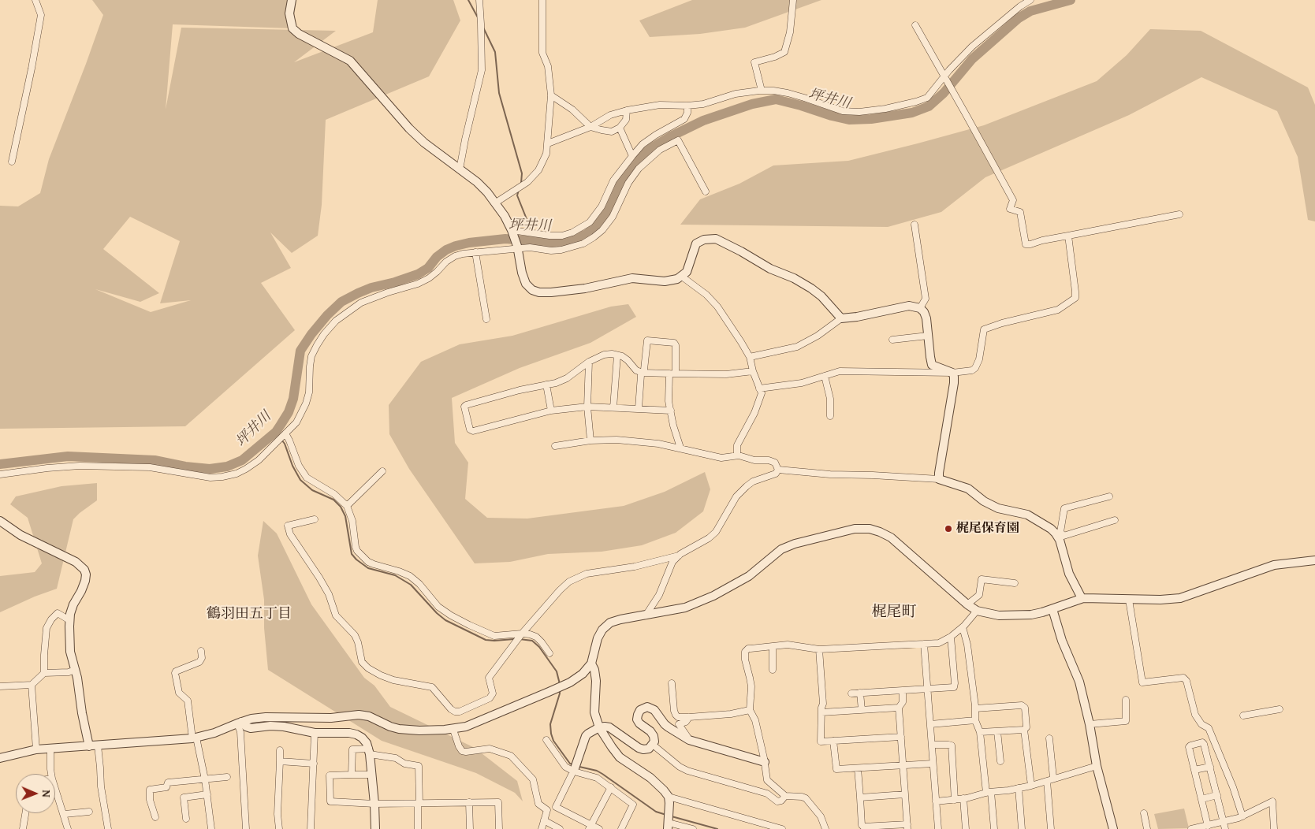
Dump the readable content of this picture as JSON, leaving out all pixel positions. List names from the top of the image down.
{
  "districts": ["梶尾町", "鶴羽田五丁目"],
  "water": ["坪井川"],
  "places": ["梶尾保育園"],
  "north": "right"
}
